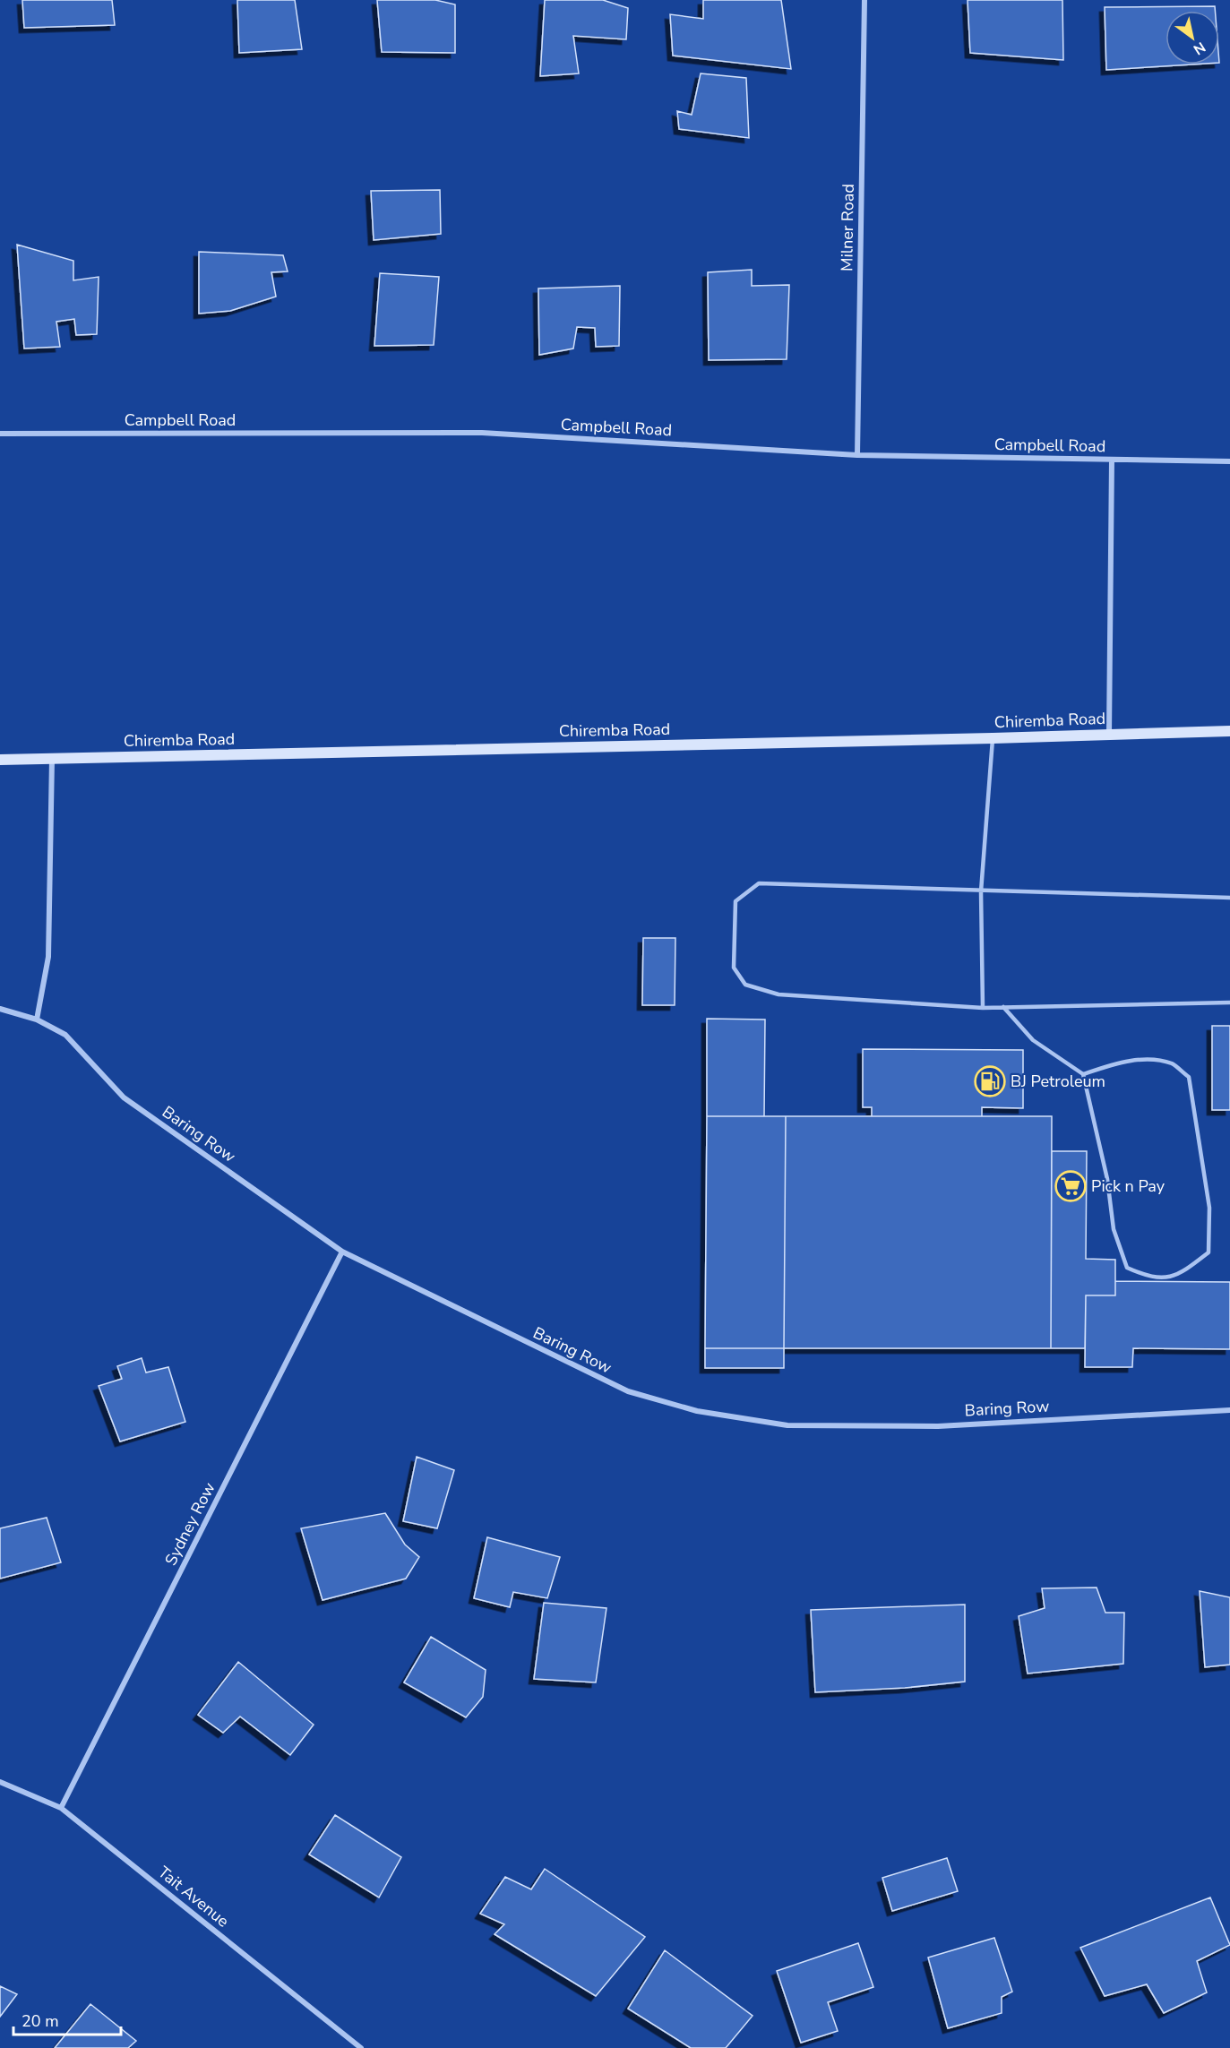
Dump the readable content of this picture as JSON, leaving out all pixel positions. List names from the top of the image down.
{
  "streets": {
    "main road": ["Chiremba Road"],
    "street": [
      "Milner Road",
      "Campbell Road",
      "Baring Row",
      "Sydney Row",
      "Tait Avenue"
    ]
  },
  "crossings": [
    ["Milner Road", "Campbell Road"],
    ["Baring Row", "Sydney Row"],
    ["Sydney Row", "Tait Avenue"]
  ],
  "places": {
    "fuel station": ["BJ Petroleum"],
    "supermarket": ["Pick n Pay"]
  },
  "scale_bar": "20 m",
  "north": "bottom right"
}
